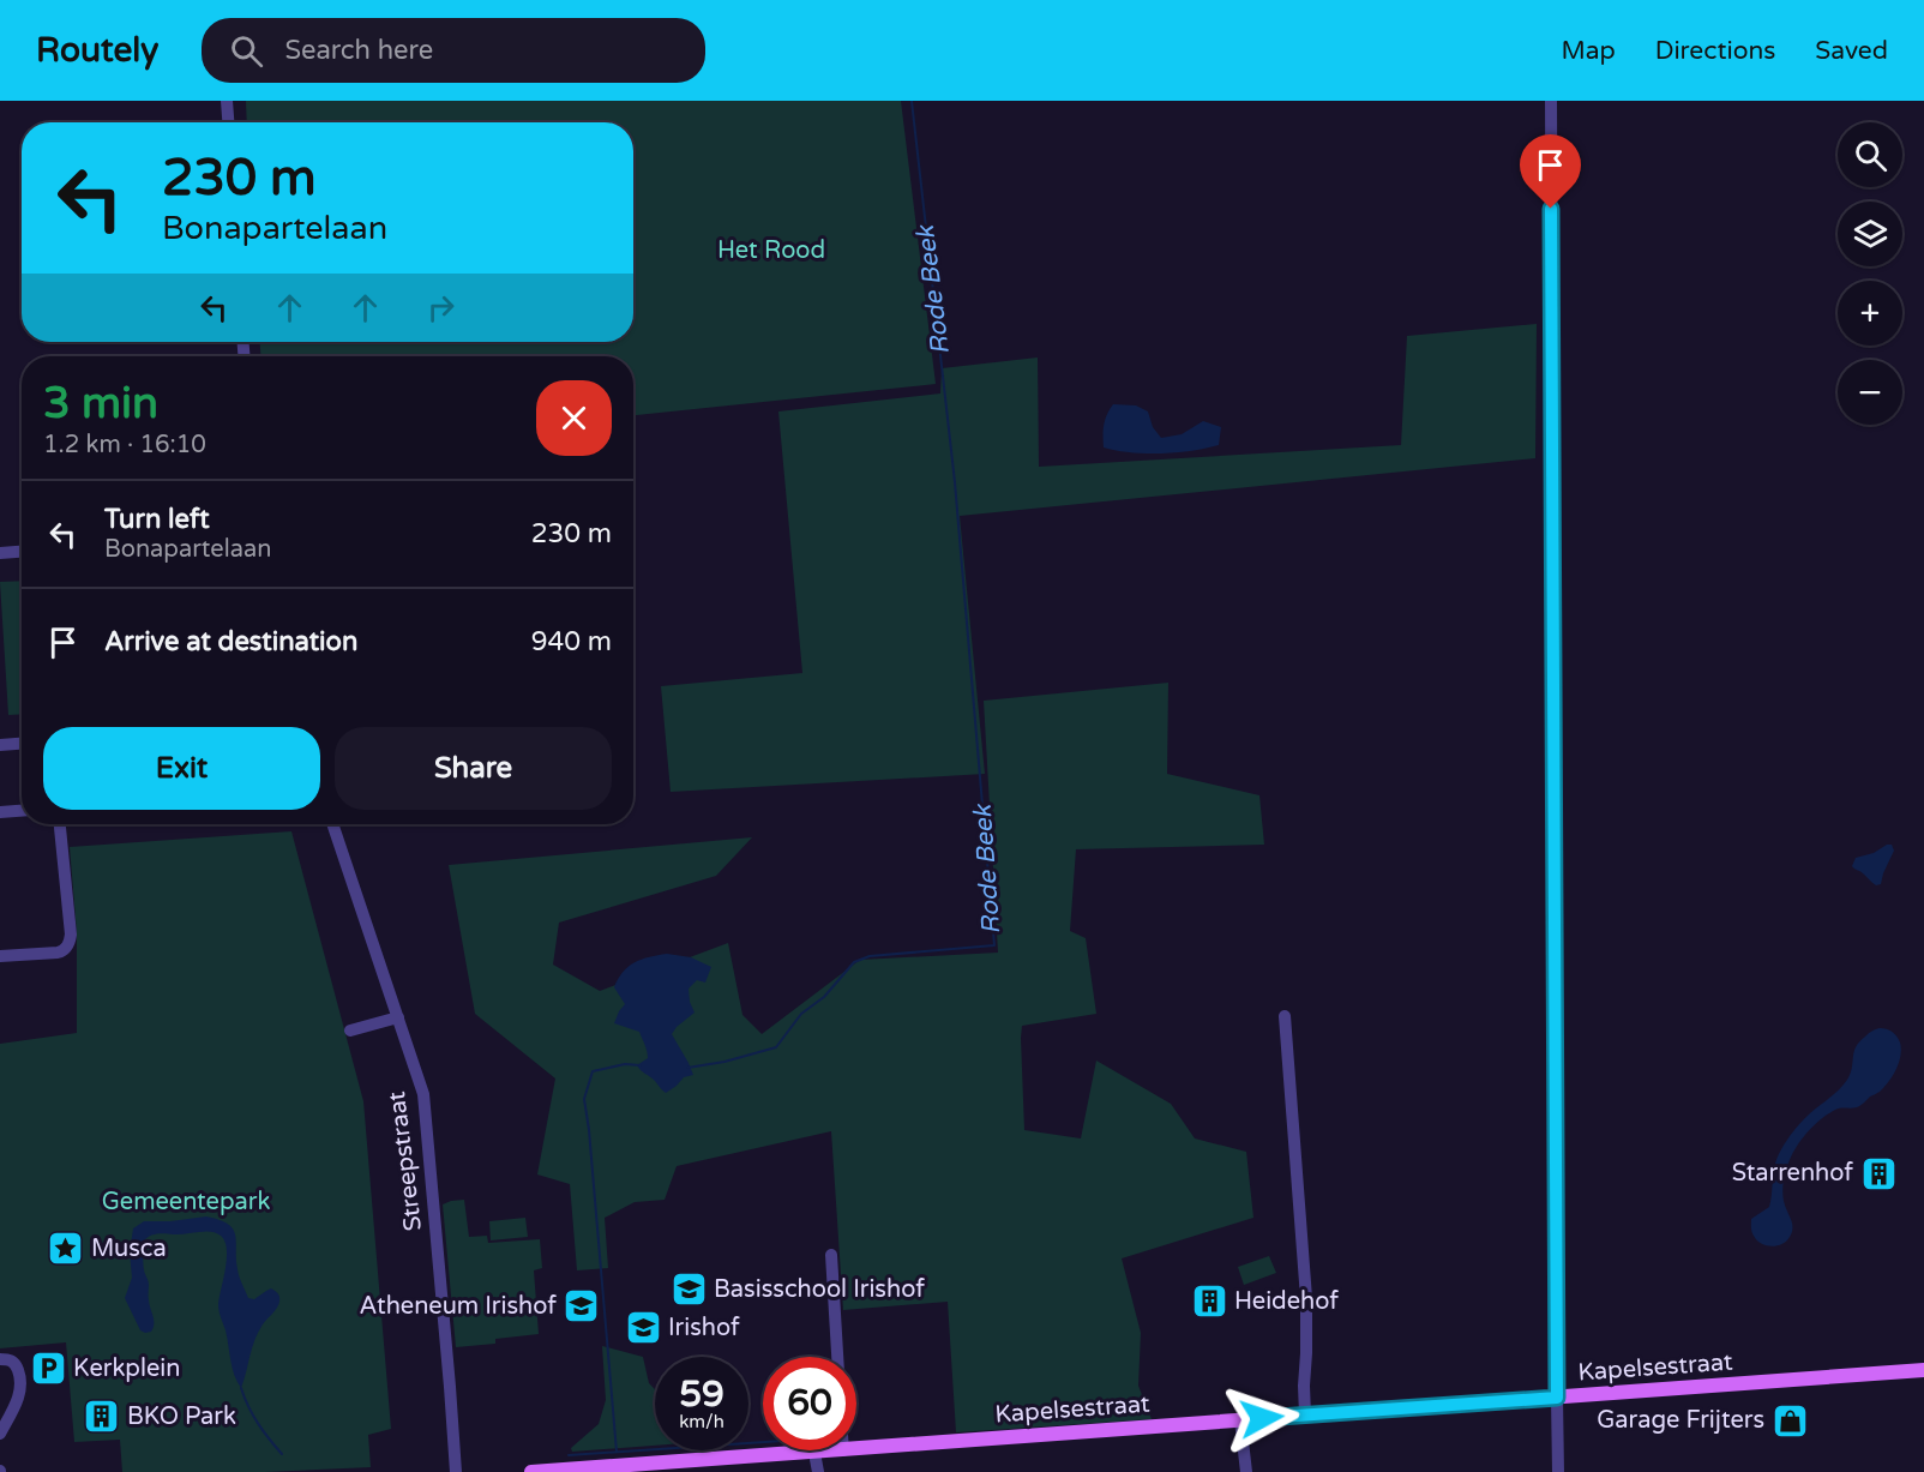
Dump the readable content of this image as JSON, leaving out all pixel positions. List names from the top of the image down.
{
  "streets": {
    "main road": ["Kapelsestraat"],
    "street": ["Streepstraat"]
  },
  "water": ["Rode Beek"],
  "parks": ["Het Rood", "Gemeentepark"],
  "places": {
    "building": ["Starrenhof", "Heidehof", "BKO Park"],
    "place": ["Musca"],
    "school or university": ["Basisschool Irishof", "Atheneum Irishof", "Irishof"],
    "parking": ["Kerkplein"],
    "shop": ["Garage Frijters"]
  },
  "page": {
    "header": "Routely",
    "search": "Search here",
    "nav": ["Map", "Directions", "Saved"],
    "map_buttons": ["+", "−"],
    "turn": ["230 m", "Bonapartelaan"],
    "heading": ["3 min", "1.2 km · 16:10"],
    "list": [
      {
        "name": "Turn left",
        "note": "Bonapartelaan",
        "value": "230 m"
      },
      {
        "name": "Arrive at destination",
        "value": "940 m"
      }
    ],
    "buttons": ["Exit", "Share"],
    "speed": "59 km/h",
    "limit": "60"
  }
}
